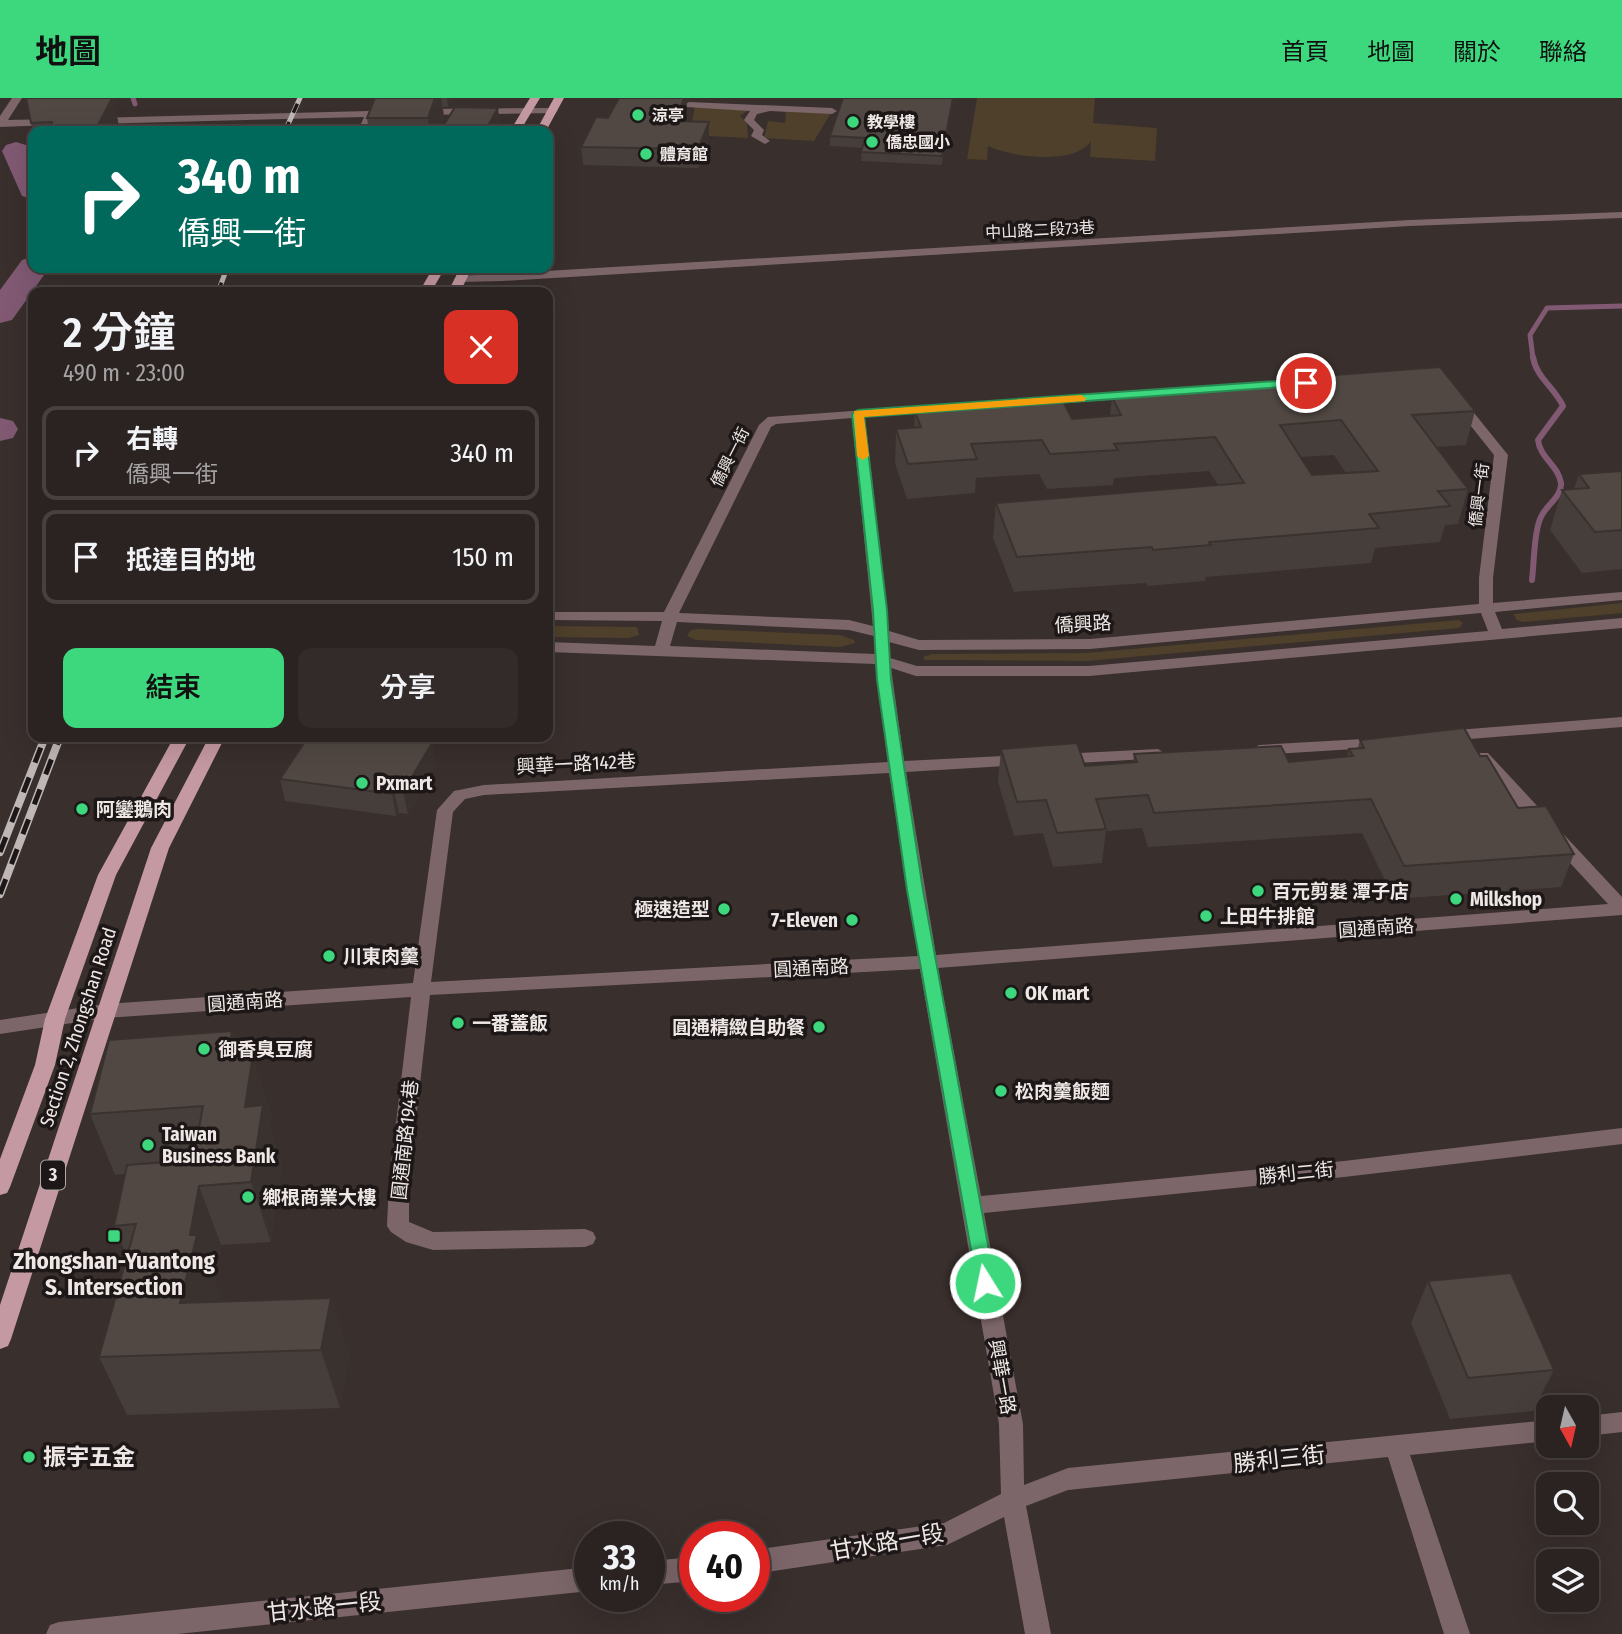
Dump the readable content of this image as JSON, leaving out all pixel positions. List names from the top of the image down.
{
  "streets": {
    "main road": ["Section 2, Zhongshan Road", "3"],
    "street": [
      "中山路二段73巷",
      "僑興一街",
      "僑興路",
      "興華一路142巷",
      "圓通南路",
      "圓通南路194巷",
      "勝利二街",
      "興華一路",
      "勝利三街",
      "甘水路一段"
    ]
  },
  "crossings": [
    ["僑興一街", "僑興路"],
    ["僑興一街", "興華一路"],
    ["僑興路", "興華一路"],
    ["興華一路142巷", "圓通南路"],
    ["興華一路142巷", "圓通南路194巷"],
    ["興華一路142巷", "興華一路"],
    ["圓通南路", "Section 2, Zhongshan Road"],
    ["圓通南路", "圓通南路194巷"],
    ["圓通南路", "興華一路"],
    ["勝利二街", "興華一路"],
    ["興華一路", "勝利三街"],
    ["興華一路", "甘水路一段"],
    ["勝利三街", "甘水路一段"]
  ],
  "places": {
    "other": [
      "涼亭",
      "教學樓",
      "僑忠國小",
      "體育館",
      "Pxmart",
      "阿鑾鵝肉",
      "百元剪髮 潭子店",
      "Milkshop",
      "極速造型",
      "上田牛排館",
      "7-Eleven",
      "川東肉羹",
      "OK mart",
      "一番蓋飯",
      "圓通精緻自助餐",
      "御香臭豆腐",
      "松肉羹飯麵",
      "Taiwan Business Bank",
      "鄉根商業大樓",
      "振宇五金"
    ],
    "transit": ["Zhongshan-Yuantong S. Intersection"]
  },
  "north": "bottom",
  "page": {
    "header": "地圖",
    "nav": [
      "首頁",
      "地圖",
      "關於",
      "聯絡"
    ],
    "turn": ["340 m", "僑興一街"],
    "heading": ["2 分鐘", "490 m · 23:00"],
    "list": [
      {
        "name": "右轉",
        "note": "僑興一街",
        "value": "340 m"
      },
      {
        "name": "抵達目的地",
        "value": "150 m"
      }
    ],
    "buttons": ["結束", "分享"],
    "speed": "33 km/h",
    "limit": "40"
  }
}
